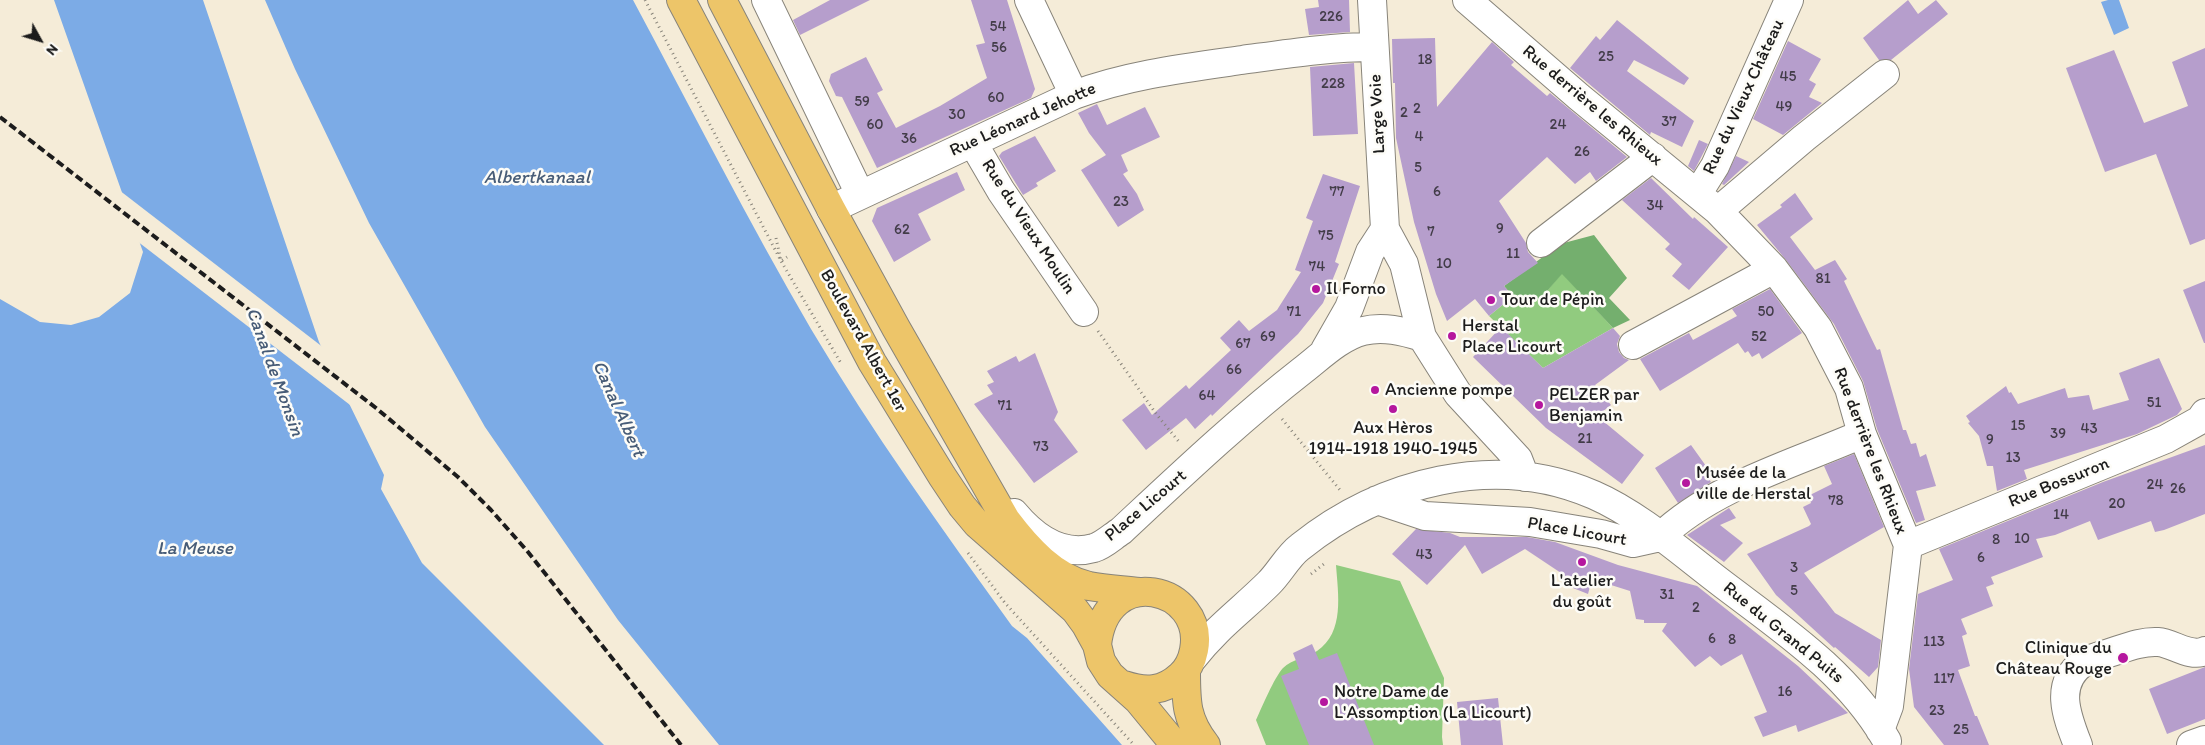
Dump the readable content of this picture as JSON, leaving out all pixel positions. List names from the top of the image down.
{
  "streets": {
    "main road": ["Boulevard Albert 1er"],
    "street": [
      "Rue du Vieux Château",
      "Rue derrière les Rhieux",
      "Large Voie",
      "Rue Léonard Jehotte",
      "Rue du Vieux Moulin",
      "Rue Bossuron",
      "Place Licourt",
      "Rue du Grand Puits"
    ]
  },
  "crossings": [
    ["Rue du Vieux Château", "Rue derrière les Rhieux"],
    ["Rue derrière les Rhieux", "Rue Bossuron"],
    ["Rue derrière les Rhieux", "Rue du Grand Puits"],
    ["Large Voie", "Rue Léonard Jehotte"],
    ["Large Voie", "Place Licourt"],
    ["Rue Léonard Jehotte", "Rue du Vieux Moulin"],
    ["Rue Léonard Jehotte", "Boulevard Albert 1er"],
    ["Boulevard Albert 1er", "Place Licourt"],
    ["Place Licourt", "Rue du Grand Puits"]
  ],
  "water": [
    "Albertkanaal",
    "Canal de Monsin",
    "Canal Albert",
    "La Meuse"
  ],
  "places": [
    "Il Forno",
    "Tour de Pépin",
    "Herstal Place Licourt",
    "Ancienne pompe",
    "PELZER par Benjamin",
    "Aux Hèros 1914-1918 1940-1945",
    "Musée de la ville de Herstal",
    "L'atelier du goût",
    "Clinique du Château Rouge",
    "Notre Dame de L'Assomption (La Licourt)"
  ],
  "house_numbers": [
    "226",
    "54",
    "56",
    "25",
    "18",
    "45",
    "228",
    "60",
    "59",
    "49",
    "2",
    "2",
    "30",
    "37",
    "60",
    "24",
    "4",
    "36",
    "26",
    "5",
    "77",
    "6",
    "23",
    "34",
    "9",
    "62",
    "7",
    "75",
    "11",
    "10",
    "74",
    "81",
    "71",
    "50",
    "69",
    "52",
    "67",
    "66",
    "64",
    "51",
    "71",
    "15",
    "43",
    "39",
    "21",
    "9",
    "73",
    "13",
    "24",
    "26",
    "78",
    "20",
    "14",
    "10",
    "8",
    "43",
    "6",
    "3",
    "5",
    "31",
    "2",
    "6",
    "8",
    "113",
    "117",
    "16",
    "23",
    "25"
  ],
  "north": "bottom right"
}
